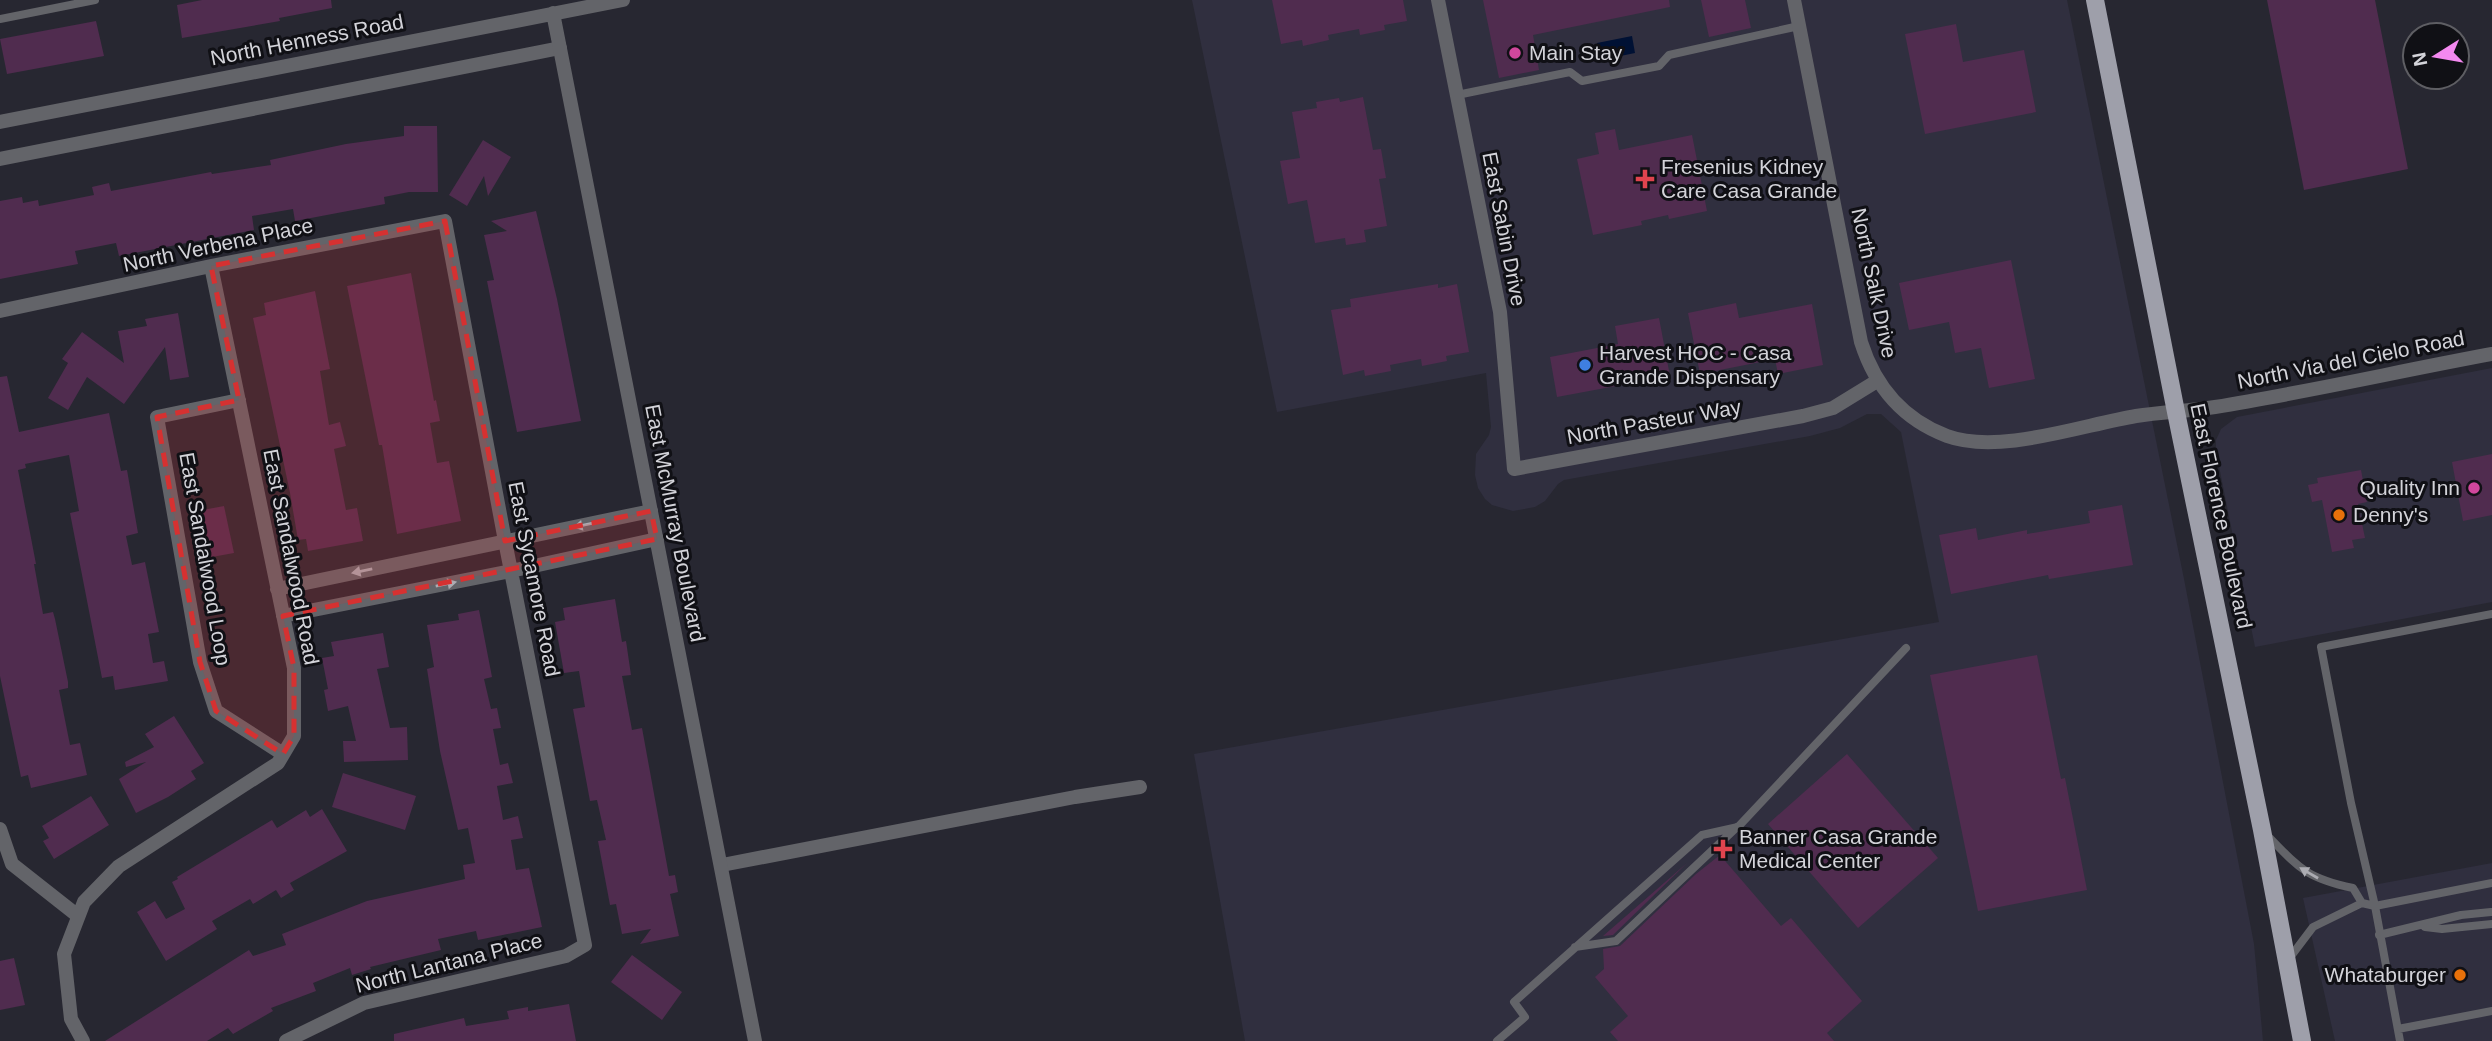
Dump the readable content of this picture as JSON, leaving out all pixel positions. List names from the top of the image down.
{
  "streets": {
    "main road": ["East Florence Boulevard"],
    "street": [
      "North Henness Road",
      "East Sabin Drive",
      "North Verbena Place",
      "North Salk Drive",
      "North Via del Cielo Road",
      "North Pasteur Way",
      "East McMurray Boulevard",
      "East Sandalwood Road",
      "East Sandalwood Loop",
      "East Sycamore Road",
      "North Lantana Place"
    ]
  },
  "crossings": [
    ["North Henness Road", "East McMurray Boulevard"],
    ["East Sabin Drive", "North Pasteur Way"],
    ["North Verbena Place", "East Sandalwood Road"],
    ["North Verbena Place", "East Sycamore Road"],
    ["North Salk Drive", "North Via del Cielo Road"],
    ["North Salk Drive", "North Pasteur Way"],
    ["North Salk Drive", "East Florence Boulevard"],
    ["North Via del Cielo Road", "East Florence Boulevard"],
    ["East Sandalwood Road", "East Sandalwood Loop"],
    ["East Sycamore Road", "North Lantana Place"]
  ],
  "places": {
    "other": [
      "Main Stay",
      "Harvest HOC - Casa Grande Dispensary",
      "Quality Inn",
      "Denny's",
      "Whataburger"
    ],
    "health": ["Fresenius Kidney Care Casa Grande", "Banner Casa Grande Medical Center"]
  },
  "north": "left"
}
